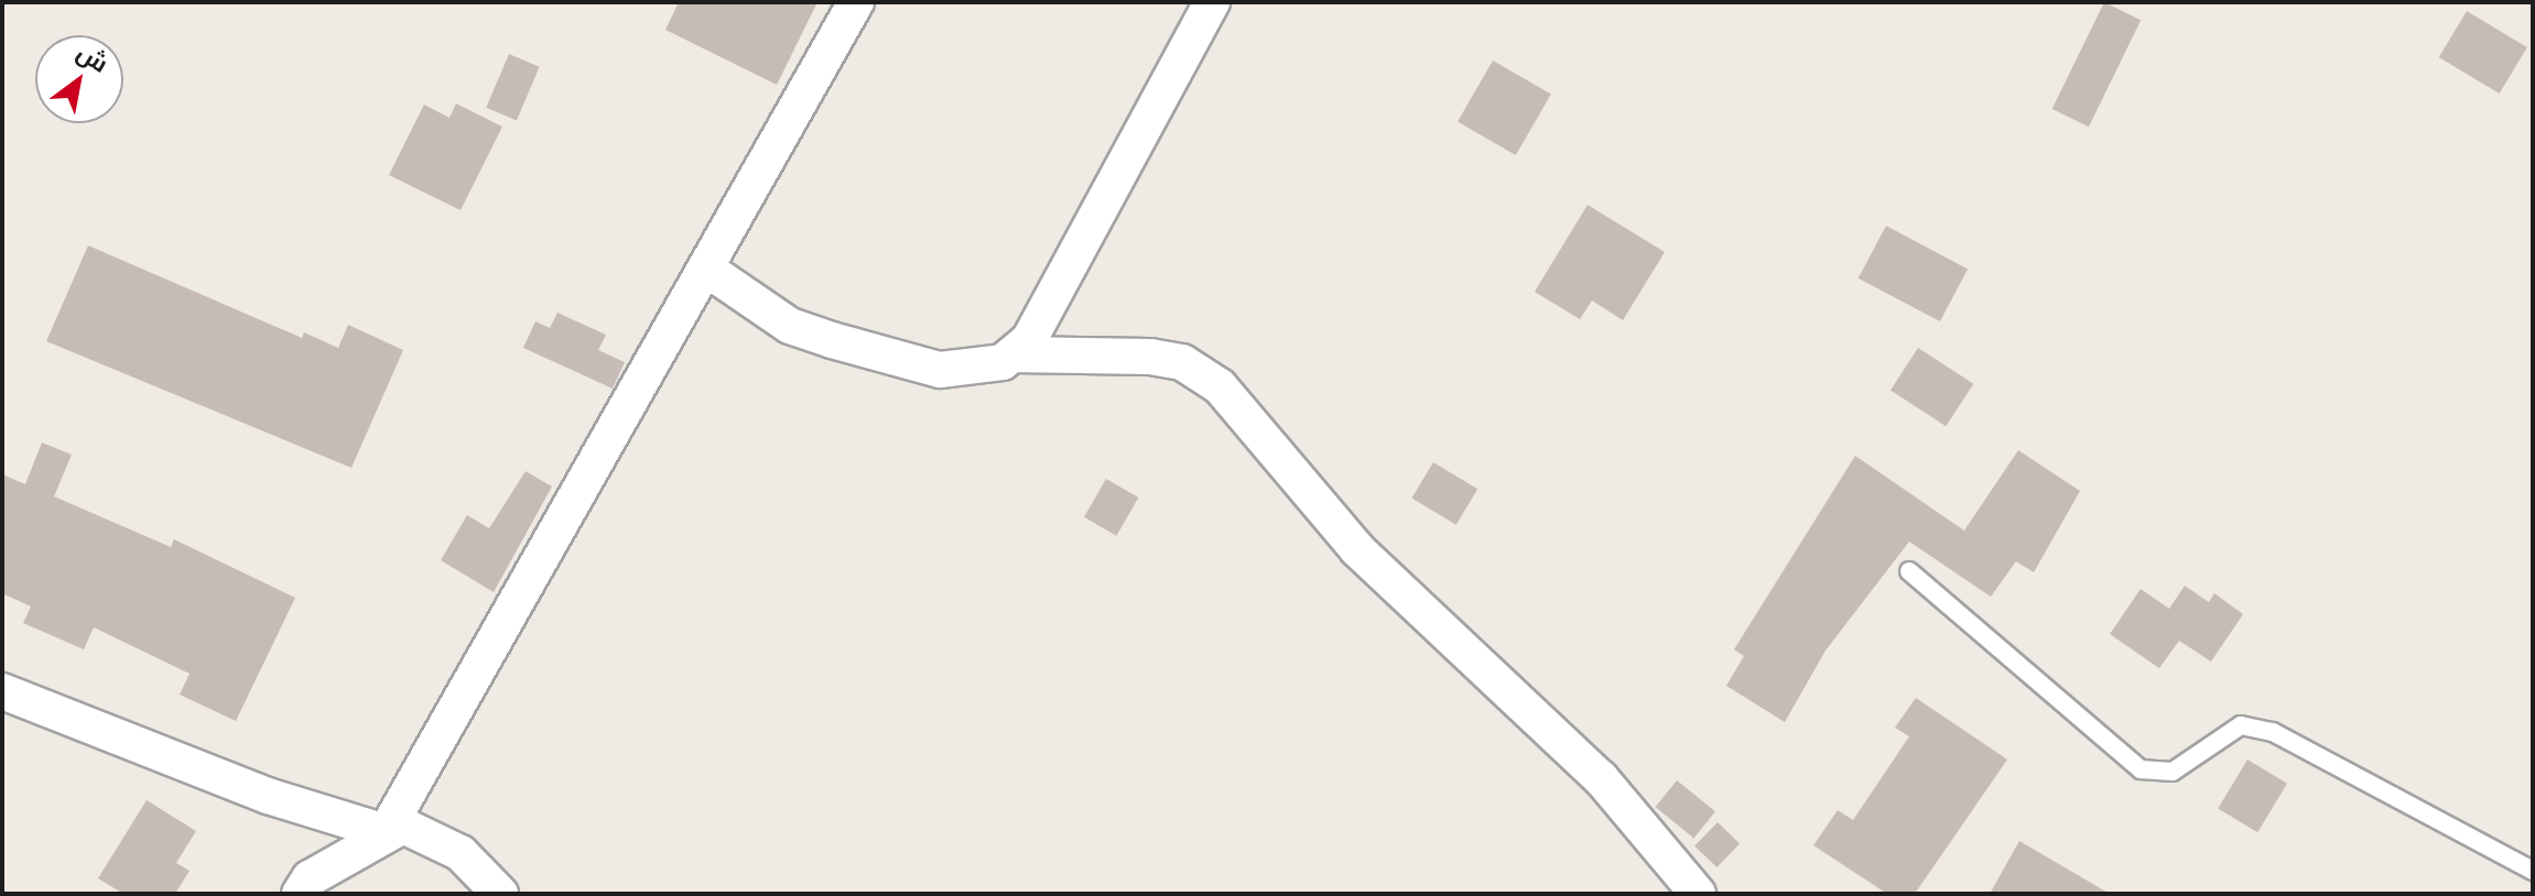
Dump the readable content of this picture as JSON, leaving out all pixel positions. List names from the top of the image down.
{
  "north": "top right"
}
